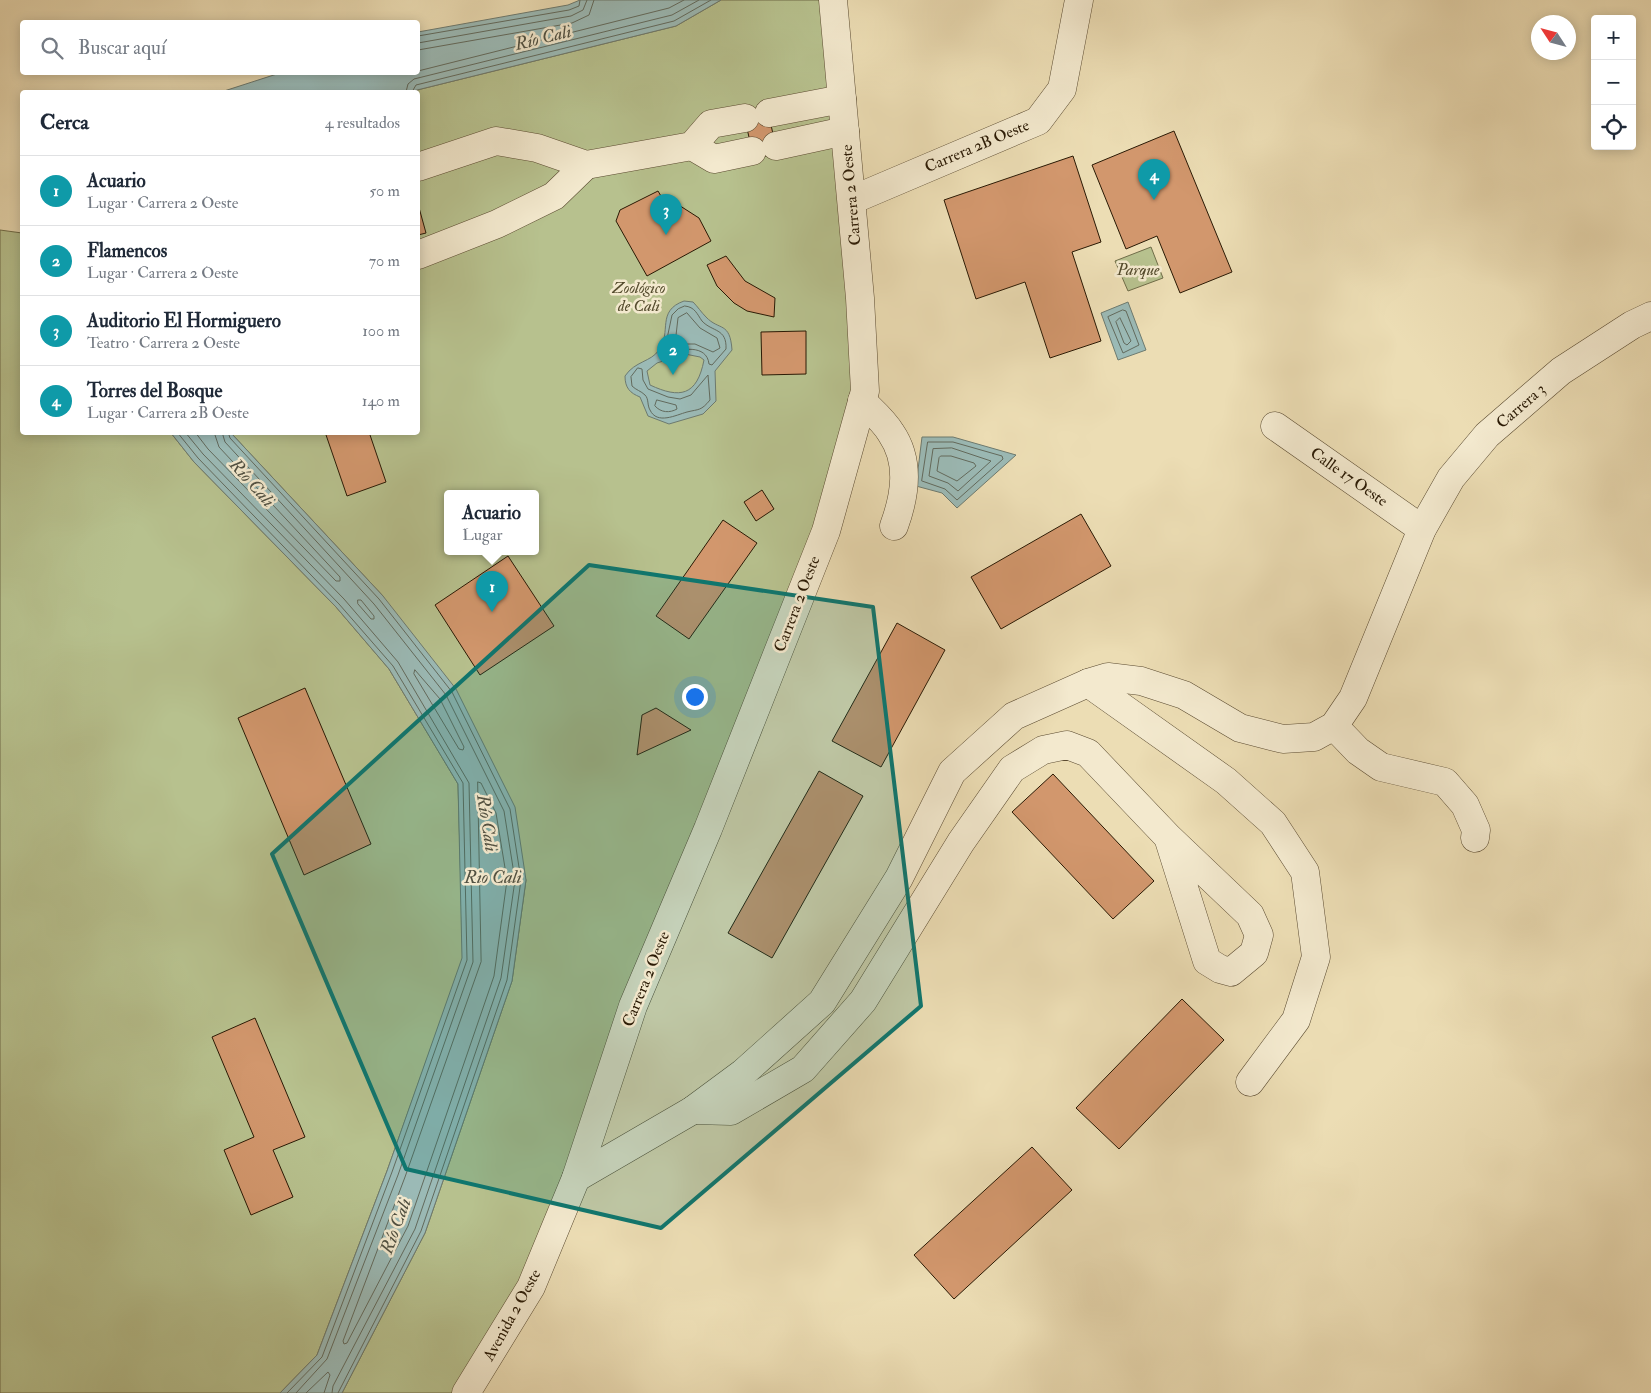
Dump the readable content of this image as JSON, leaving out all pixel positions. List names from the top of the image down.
{
  "streets": {
    "street": [
      "Carrera 2B Oeste",
      "Carrera 2 Oeste",
      "Carrera 3",
      "Calle 17 Oeste",
      "Avenida 2 Oeste"
    ]
  },
  "crossings": [
    ["Carrera 2B Oeste", "Carrera 2 Oeste"],
    ["Carrera 2 Oeste", "Avenida 2 Oeste"],
    ["Carrera 3", "Calle 17 Oeste"]
  ],
  "water": ["Río Cali", "Rio Cali"],
  "parks": ["Parque", "Zoológico de Cali"],
  "north": "top left",
  "page": {
    "map_buttons": ["+", "−"],
    "search": "Buscar aquí",
    "heading": ["Cerca", "4 resultados"],
    "list": [
      {
        "mark": "1",
        "name": "Acuario",
        "note": "Lugar · Carrera 2 Oeste",
        "value": "50 m"
      },
      {
        "mark": "2",
        "name": "Flamencos",
        "note": "Lugar · Carrera 2 Oeste",
        "value": "70 m"
      },
      {
        "mark": "3",
        "name": "Auditorio El Hormiguero",
        "note": "Teatro · Carrera 2 Oeste",
        "value": "100 m"
      },
      {
        "mark": "4",
        "name": "Torres del Bosque",
        "note": "Lugar · Carrera 2B Oeste",
        "value": "140 m"
      }
    ],
    "pins": [
      "4",
      "3",
      "2",
      "1"
    ],
    "popup": ["Acuario", "Lugar"]
  }
}
